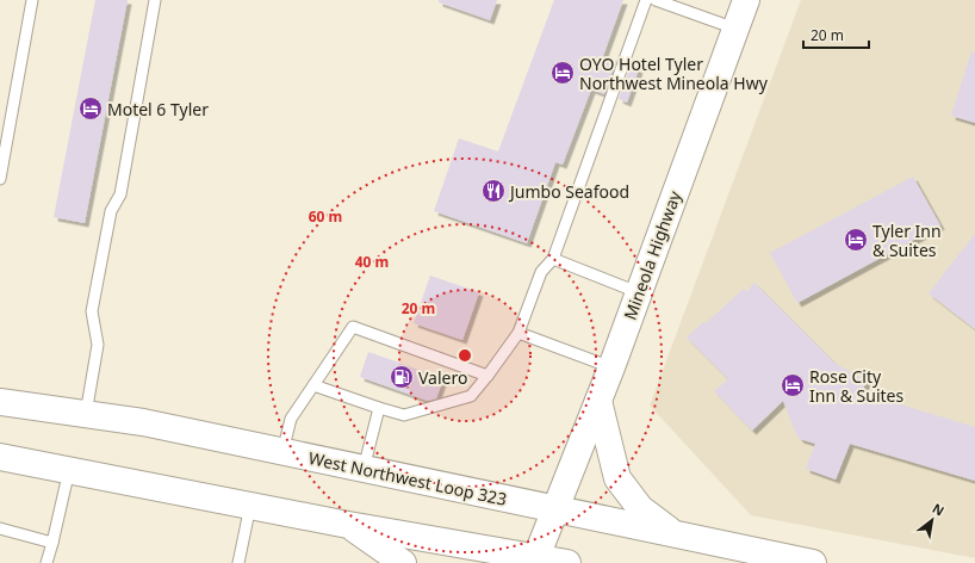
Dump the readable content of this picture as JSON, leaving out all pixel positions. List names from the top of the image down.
{
  "streets": {
    "highway": ["Mineola Highway", "West Northwest Loop 323"]
  },
  "crossings": [
    ["Mineola Highway", "West Northwest Loop 323"]
  ],
  "places": {
    "hotel": [
      "OYO Hotel Tyler Northwest Mineola Hwy",
      "Motel 6 Tyler",
      "Tyler Inn & Suites",
      "Rose City Inn & Suites"
    ],
    "restaurant": ["Jumbo Seafood"],
    "fuel station": ["Valero"]
  },
  "scale_bar": "20 m",
  "north": "top right",
  "rings": ["60 m", "40 m", "20 m"]
}
